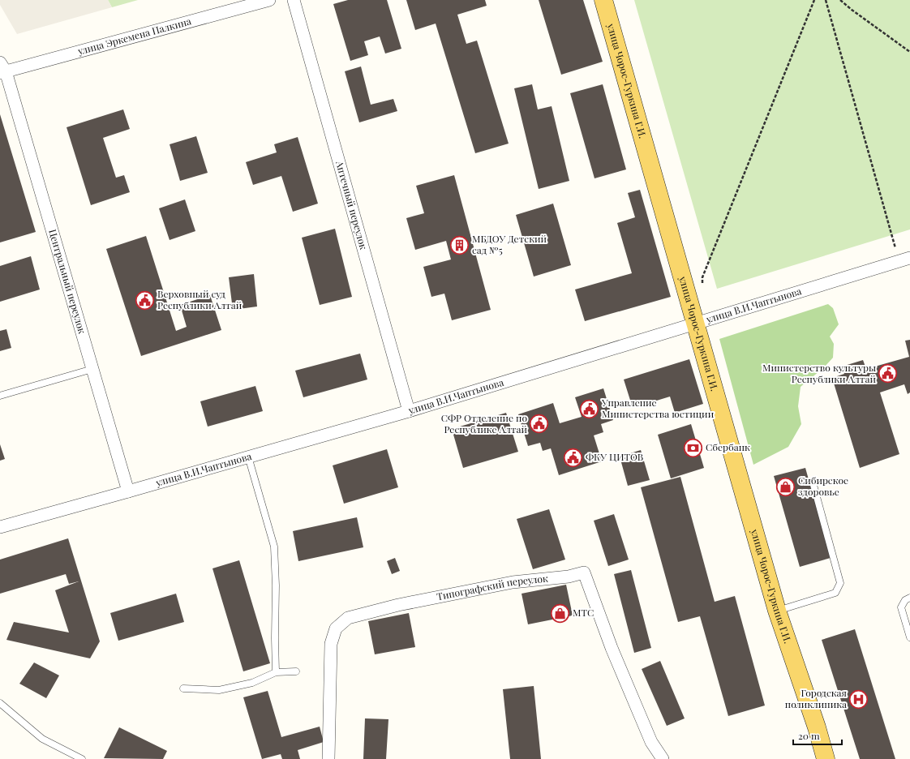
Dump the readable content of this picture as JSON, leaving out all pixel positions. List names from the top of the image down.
{
  "streets": {
    "main road": ["улица Чорос-Гуркина Г.И."],
    "street": [
      "улица Эркемена Палкина",
      "Аптечный переулок",
      "Центральный переулок",
      "улица В.И.Чаптынова",
      "Типографский переулок"
    ]
  },
  "crossings": [
    ["улица Эркемена Палкина", "Центральный переулок"],
    ["улица Чорос-Гуркина Г.И.", "улица В.И.Чаптынова"],
    ["Аптечный переулок", "улица В.И.Чаптынова"],
    ["Центральный переулок", "улица В.И.Чаптынова"]
  ],
  "places": {
    "building": ["МБДОУ Детский сад №5"],
    "public building": [
      "Верховный суд Республики Алтай",
      "Министерство культуры Республики Алтай",
      "Управление Министерства юстиции",
      "СФР Отделение по Республике Алтай",
      "ФКУ ЦИТОВ"
    ],
    "bank": ["Сбербанк"],
    "shop": ["Сибирское здоровье", "МТС"],
    "hospital": ["Городская поликлиника"]
  },
  "scale_bar": "20 m"
}
